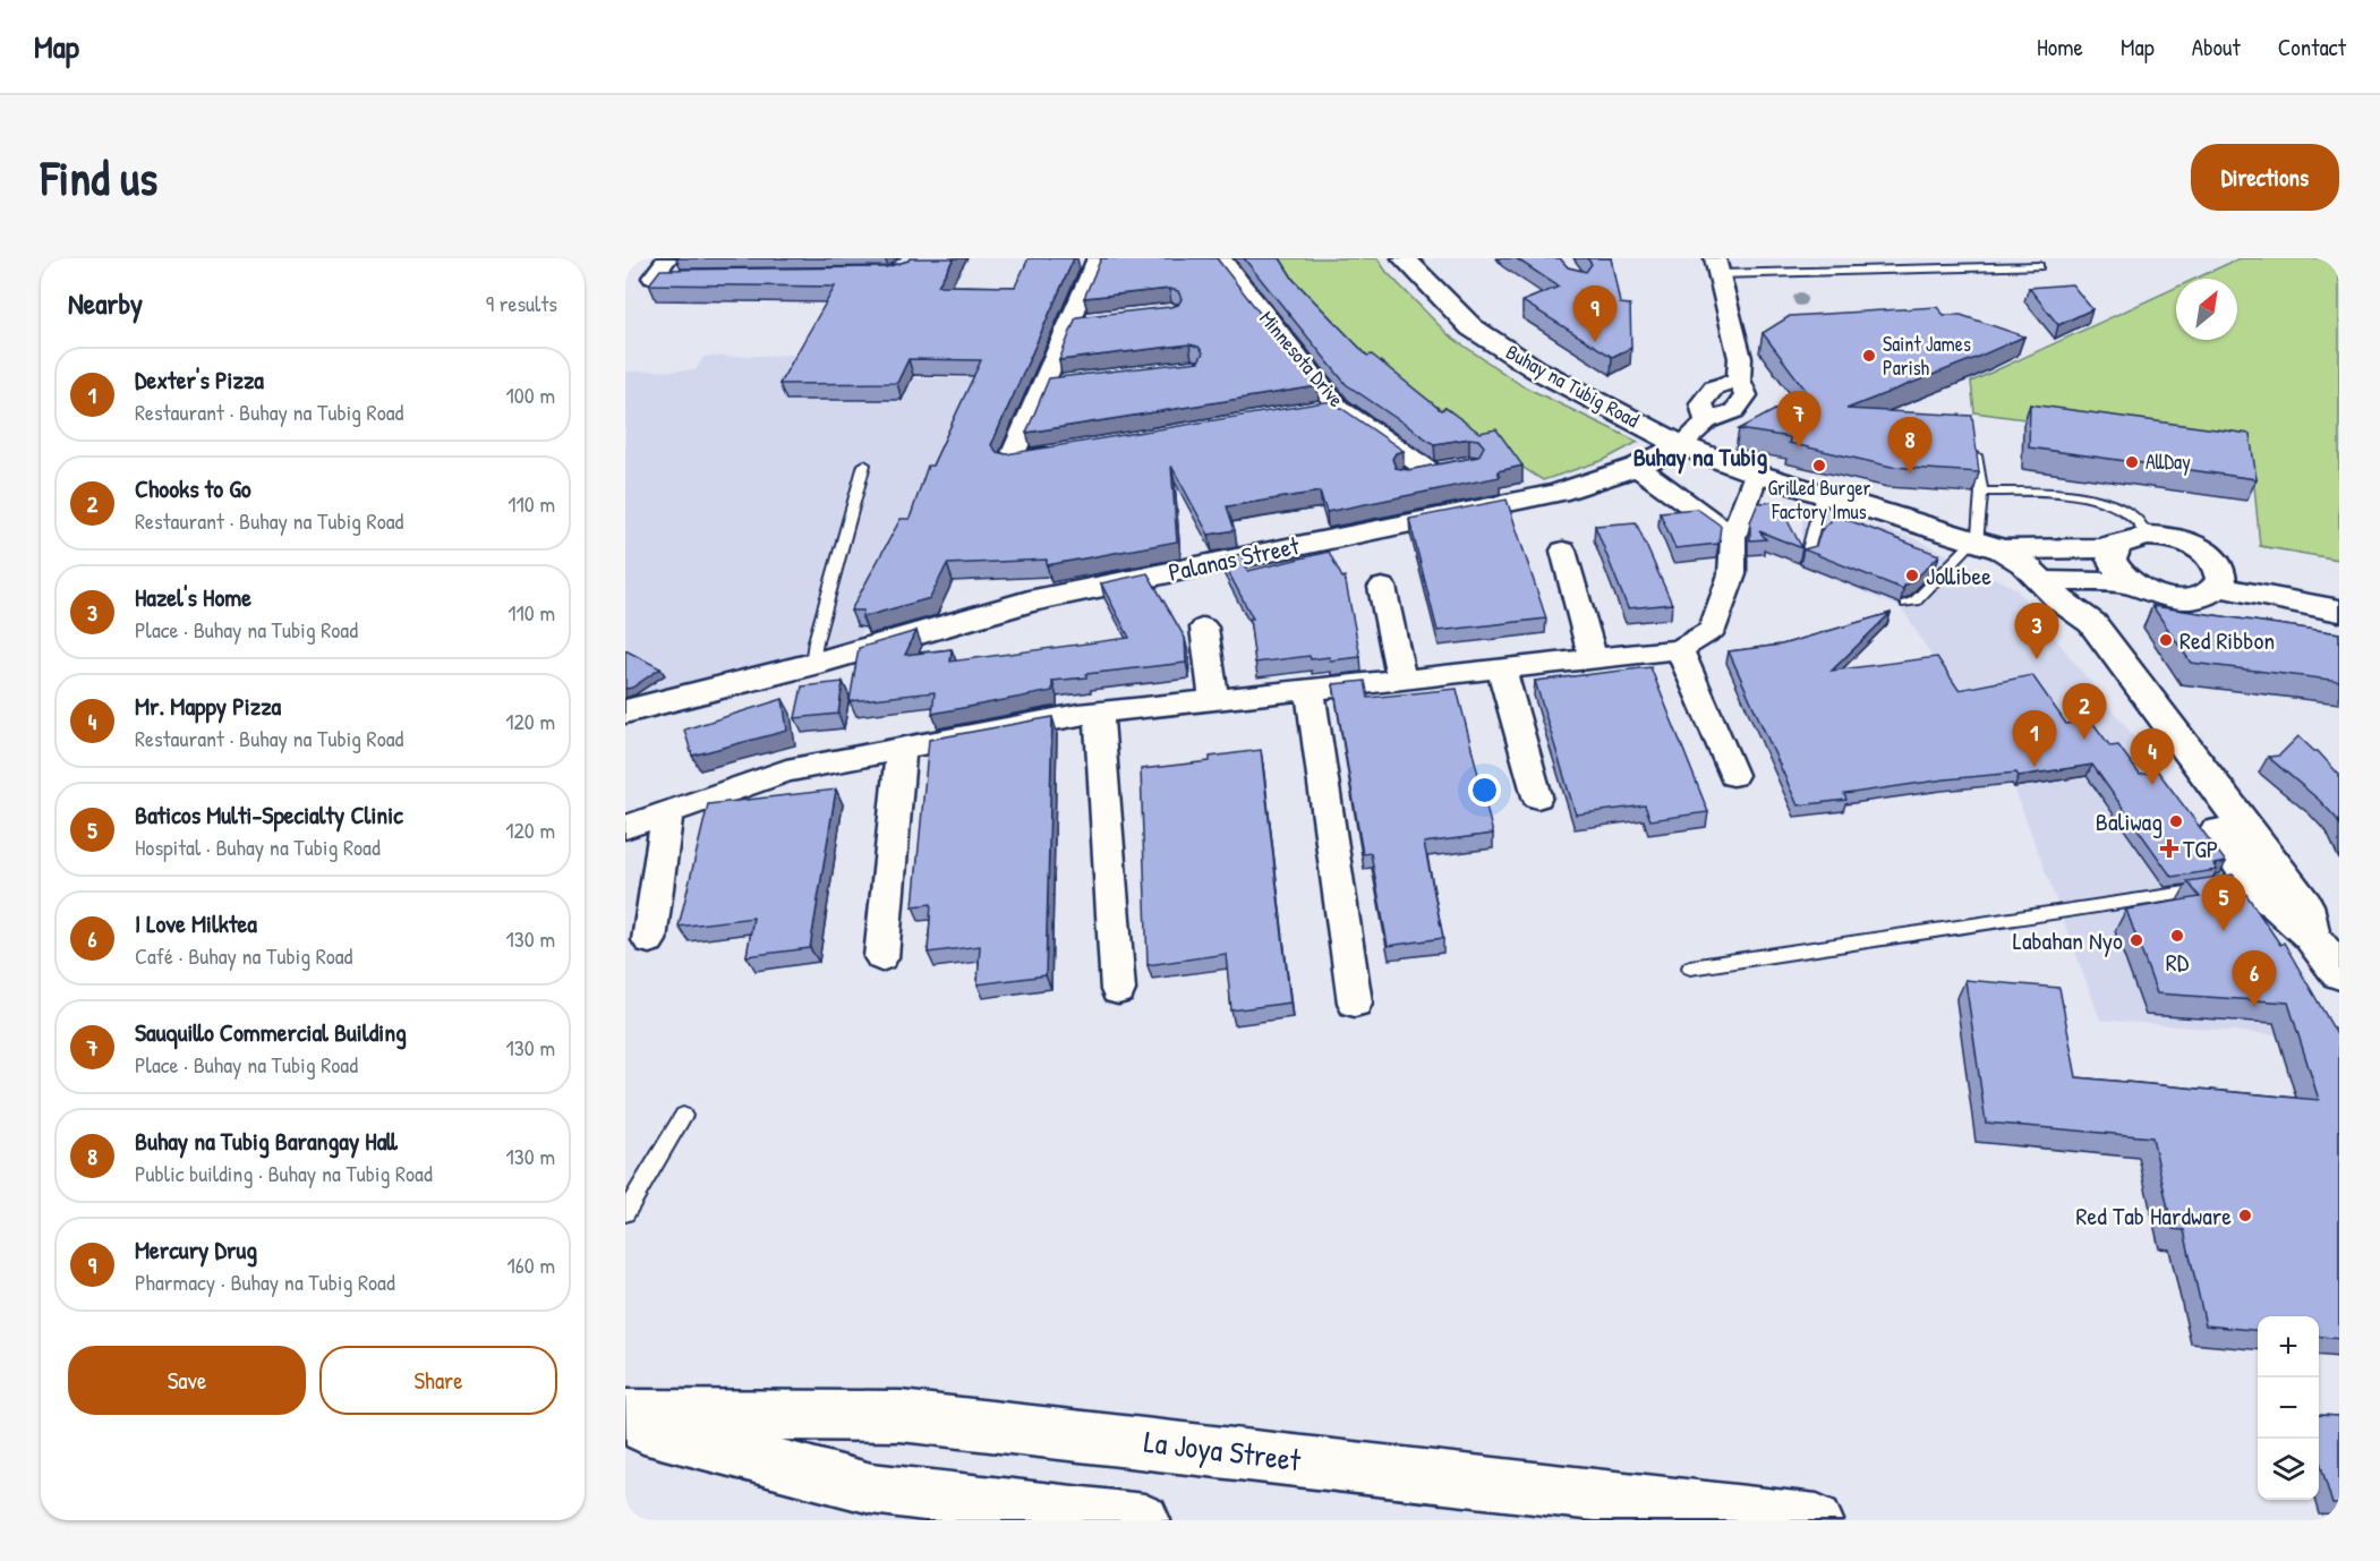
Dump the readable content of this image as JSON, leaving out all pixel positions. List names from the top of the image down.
{
  "streets": {
    "main road": ["Buhay na Tubig Road", "Palanas Street", "La Joya Street"],
    "street": ["Minnesota Drive"]
  },
  "crossings": [
    ["Buhay na Tubig Road", "Palanas Street"]
  ],
  "districts": ["Buhay na Tubig"],
  "places": {
    "other": [
      "Saint James Parish",
      "AllDay",
      "Grilled Burger Factory Imus",
      "Jollibee",
      "Red Ribbon",
      "Baliwag",
      "RD",
      "Labahan Nyo",
      "Red Tab Hardware"
    ],
    "health": ["TGP"]
  },
  "north": "top right",
  "page": {
    "header": "Map",
    "nav": [
      "Home",
      "Map",
      "About",
      "Contact"
    ],
    "buttons": [
      "Directions",
      ["Save", "Share"]
    ],
    "title": "Find us",
    "heading": ["Nearby", "9 results"],
    "pins": [
      "9",
      "7",
      "8",
      "3",
      "2",
      "1",
      "4",
      "5",
      "6"
    ],
    "list": [
      {
        "mark": "1",
        "name": "Dexter's Pizza",
        "note": "Restaurant · Buhay na Tubig Road",
        "value": "100 m"
      },
      {
        "mark": "2",
        "name": "Chooks to Go",
        "note": "Restaurant · Buhay na Tubig Road",
        "value": "110 m"
      },
      {
        "mark": "3",
        "name": "Hazel's Home",
        "note": "Place · Buhay na Tubig Road",
        "value": "110 m"
      },
      {
        "mark": "4",
        "name": "Mr. Mappy Pizza",
        "note": "Restaurant · Buhay na Tubig Road",
        "value": "120 m"
      },
      {
        "mark": "5",
        "name": "Baticos Multi-Specialty Clinic",
        "note": "Hospital · Buhay na Tubig Road",
        "value": "120 m"
      },
      {
        "mark": "6",
        "name": "I Love Milktea",
        "note": "Café · Buhay na Tubig Road",
        "value": "130 m"
      },
      {
        "mark": "7",
        "name": "Sauquillo Commercial Building",
        "note": "Place · Buhay na Tubig Road",
        "value": "130 m"
      },
      {
        "mark": "8",
        "name": "Buhay na Tubig Barangay Hall",
        "note": "Public building · Buhay na Tubig Road",
        "value": "130 m"
      },
      {
        "mark": "9",
        "name": "Mercury Drug",
        "note": "Pharmacy · Buhay na Tubig Road",
        "value": "160 m"
      }
    ],
    "map_buttons": ["+", "−"]
  }
}
